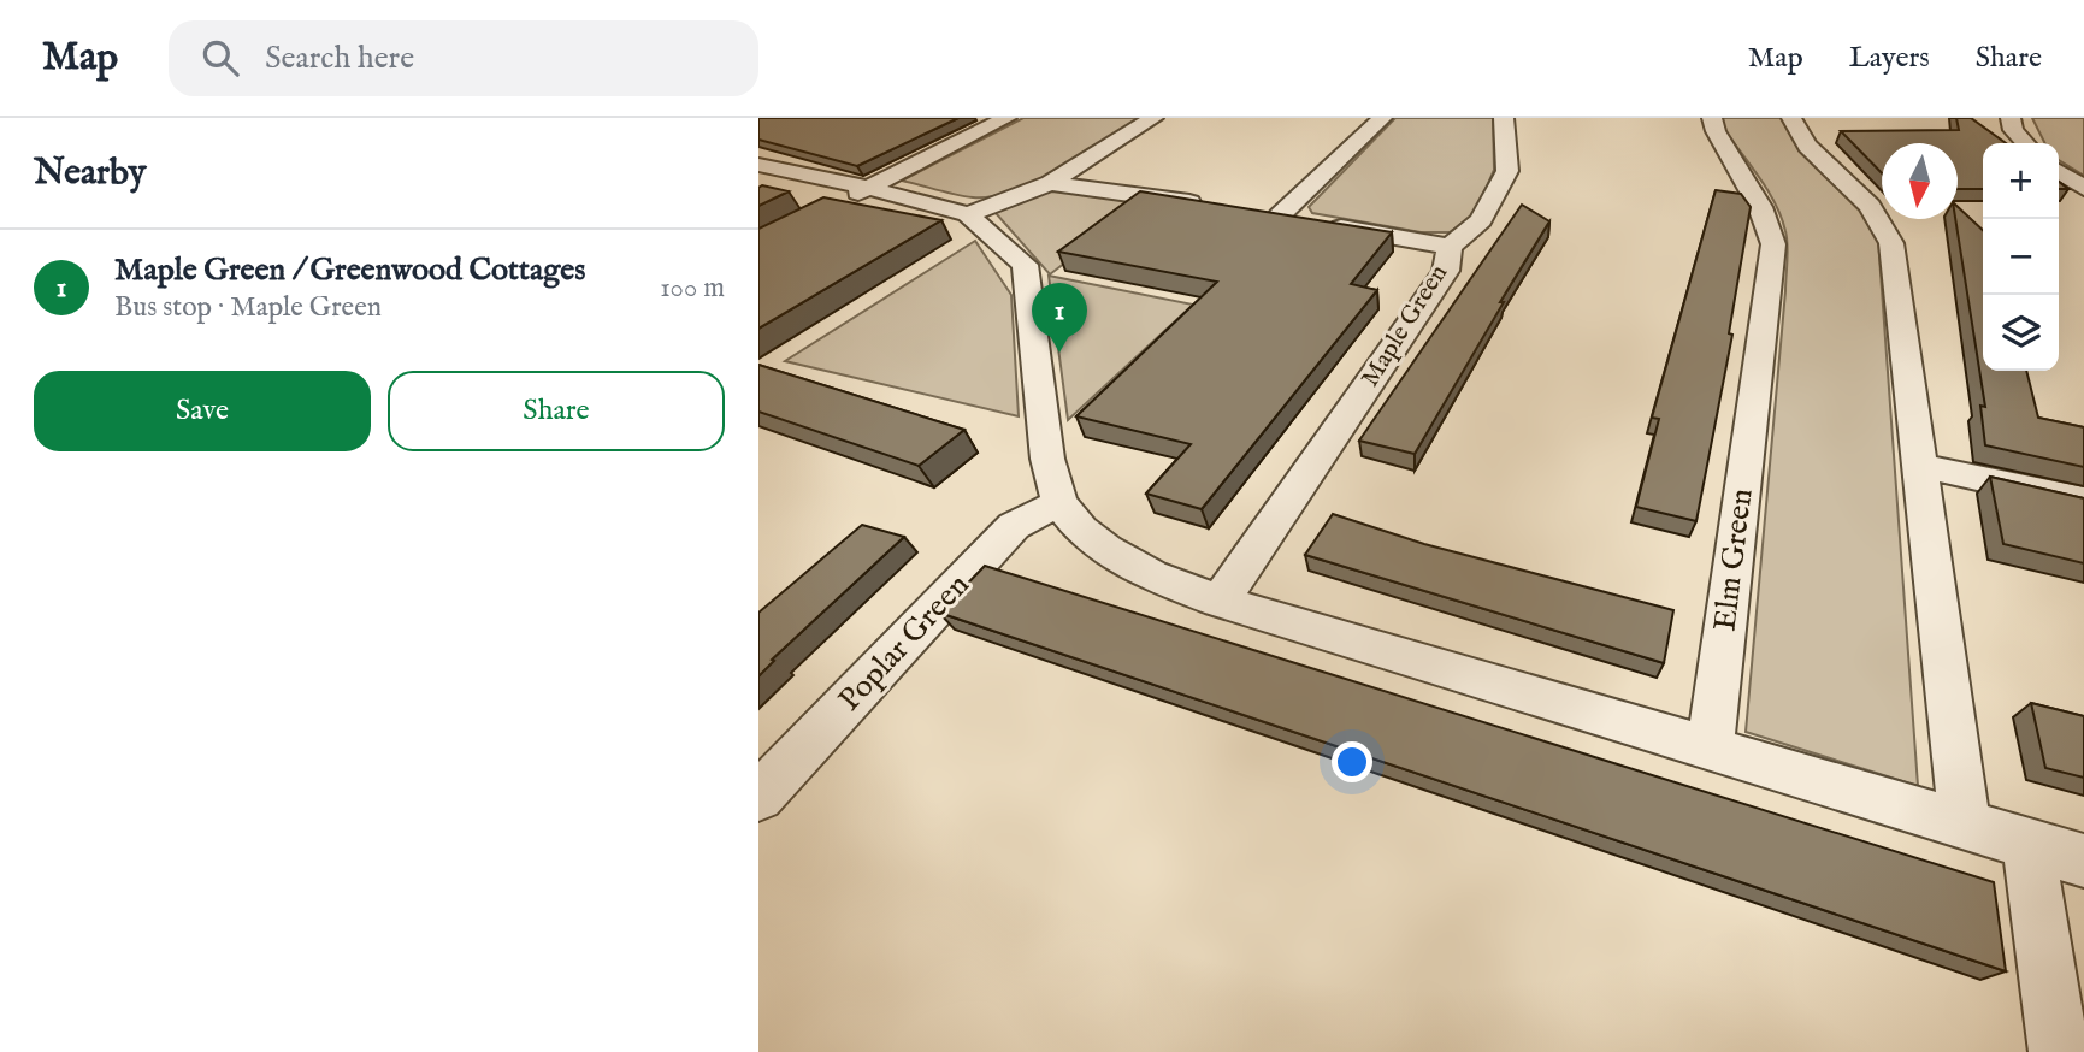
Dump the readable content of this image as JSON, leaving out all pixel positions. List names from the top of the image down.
{
  "streets": {
    "street": ["Maple Green", "Elm Green", "Poplar Green"]
  },
  "north": "bottom",
  "page": {
    "header": "Map",
    "search": "Search here",
    "nav": ["Map", "Layers", "Share"],
    "heading": "Nearby",
    "map_buttons": ["+", "−"],
    "list": [
      {
        "mark": "1",
        "name": "Maple Green / Greenwood Cottages",
        "note": "Bus stop · Maple Green",
        "value": "100 m"
      }
    ],
    "pins": "1",
    "buttons": ["Save", "Share"]
  }
}
